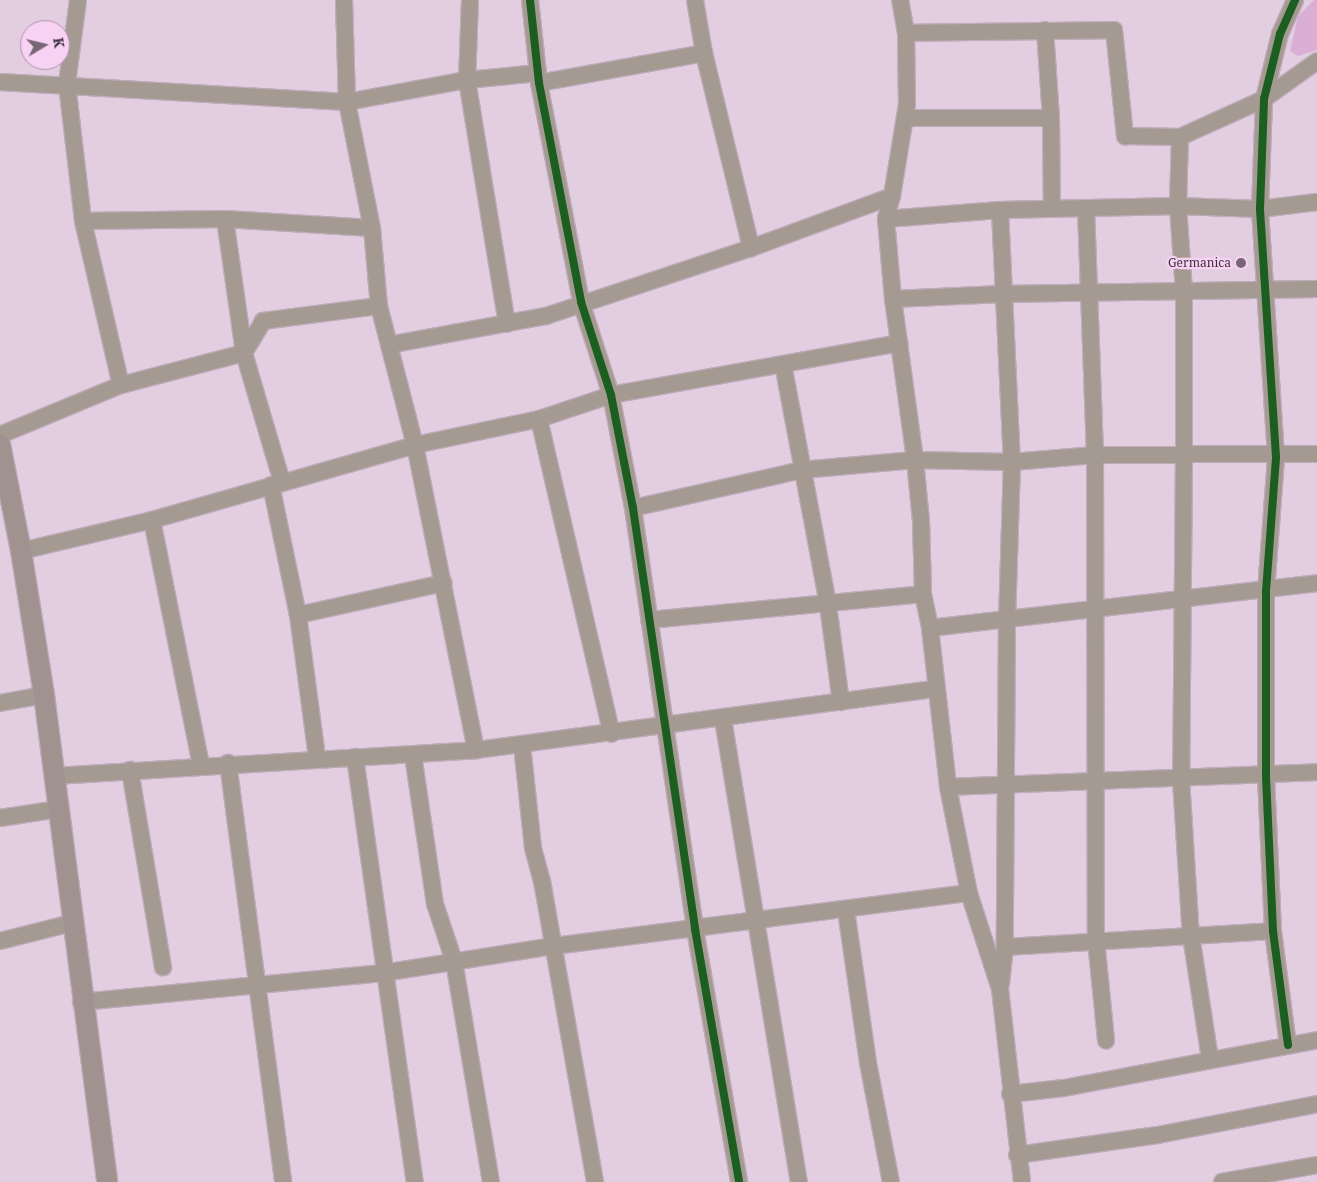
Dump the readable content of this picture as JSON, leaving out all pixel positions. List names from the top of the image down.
{
  "places": ["Germanica"],
  "north": "right"
}
